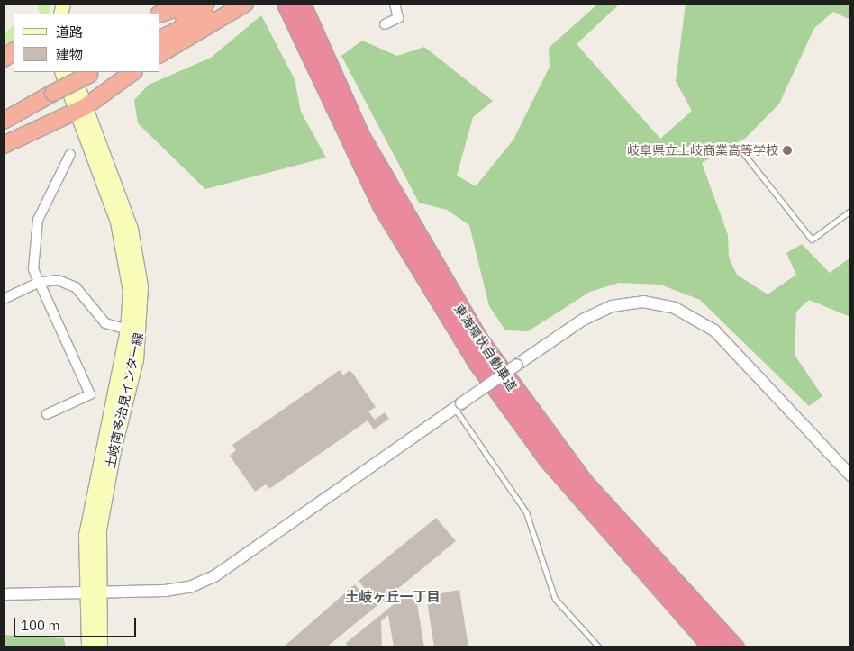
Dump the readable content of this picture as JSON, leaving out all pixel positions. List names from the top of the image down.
{
  "streets": {
    "highway": ["東海環状自動車道"],
    "main road": ["土岐南多治見インター線"]
  },
  "districts": ["土岐ヶ丘一丁目"],
  "places": ["岐阜県立土岐商業高等学校"],
  "legend": ["道路", "建物"],
  "scale_bar": "100 m"
}
